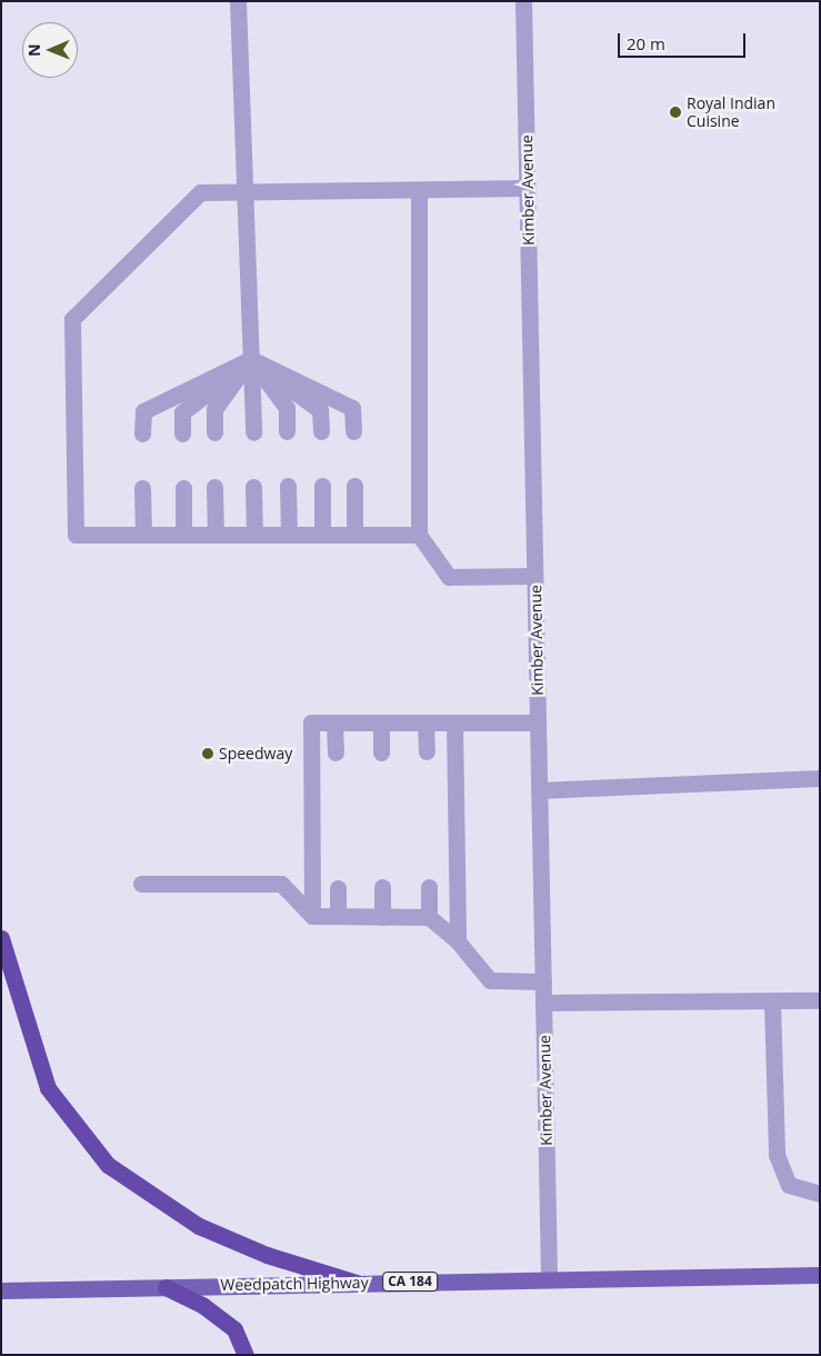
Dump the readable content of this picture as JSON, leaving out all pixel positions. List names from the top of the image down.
{
  "streets": {
    "main road": ["CA 184", "Weedpatch Highway"],
    "street": ["Kimber Avenue"]
  },
  "crossings": [
    ["Kimber Avenue", "Weedpatch Highway"]
  ],
  "places": ["Royal Indian Cuisine", "Speedway"],
  "scale_bar": "20 m",
  "north": "left"
}
